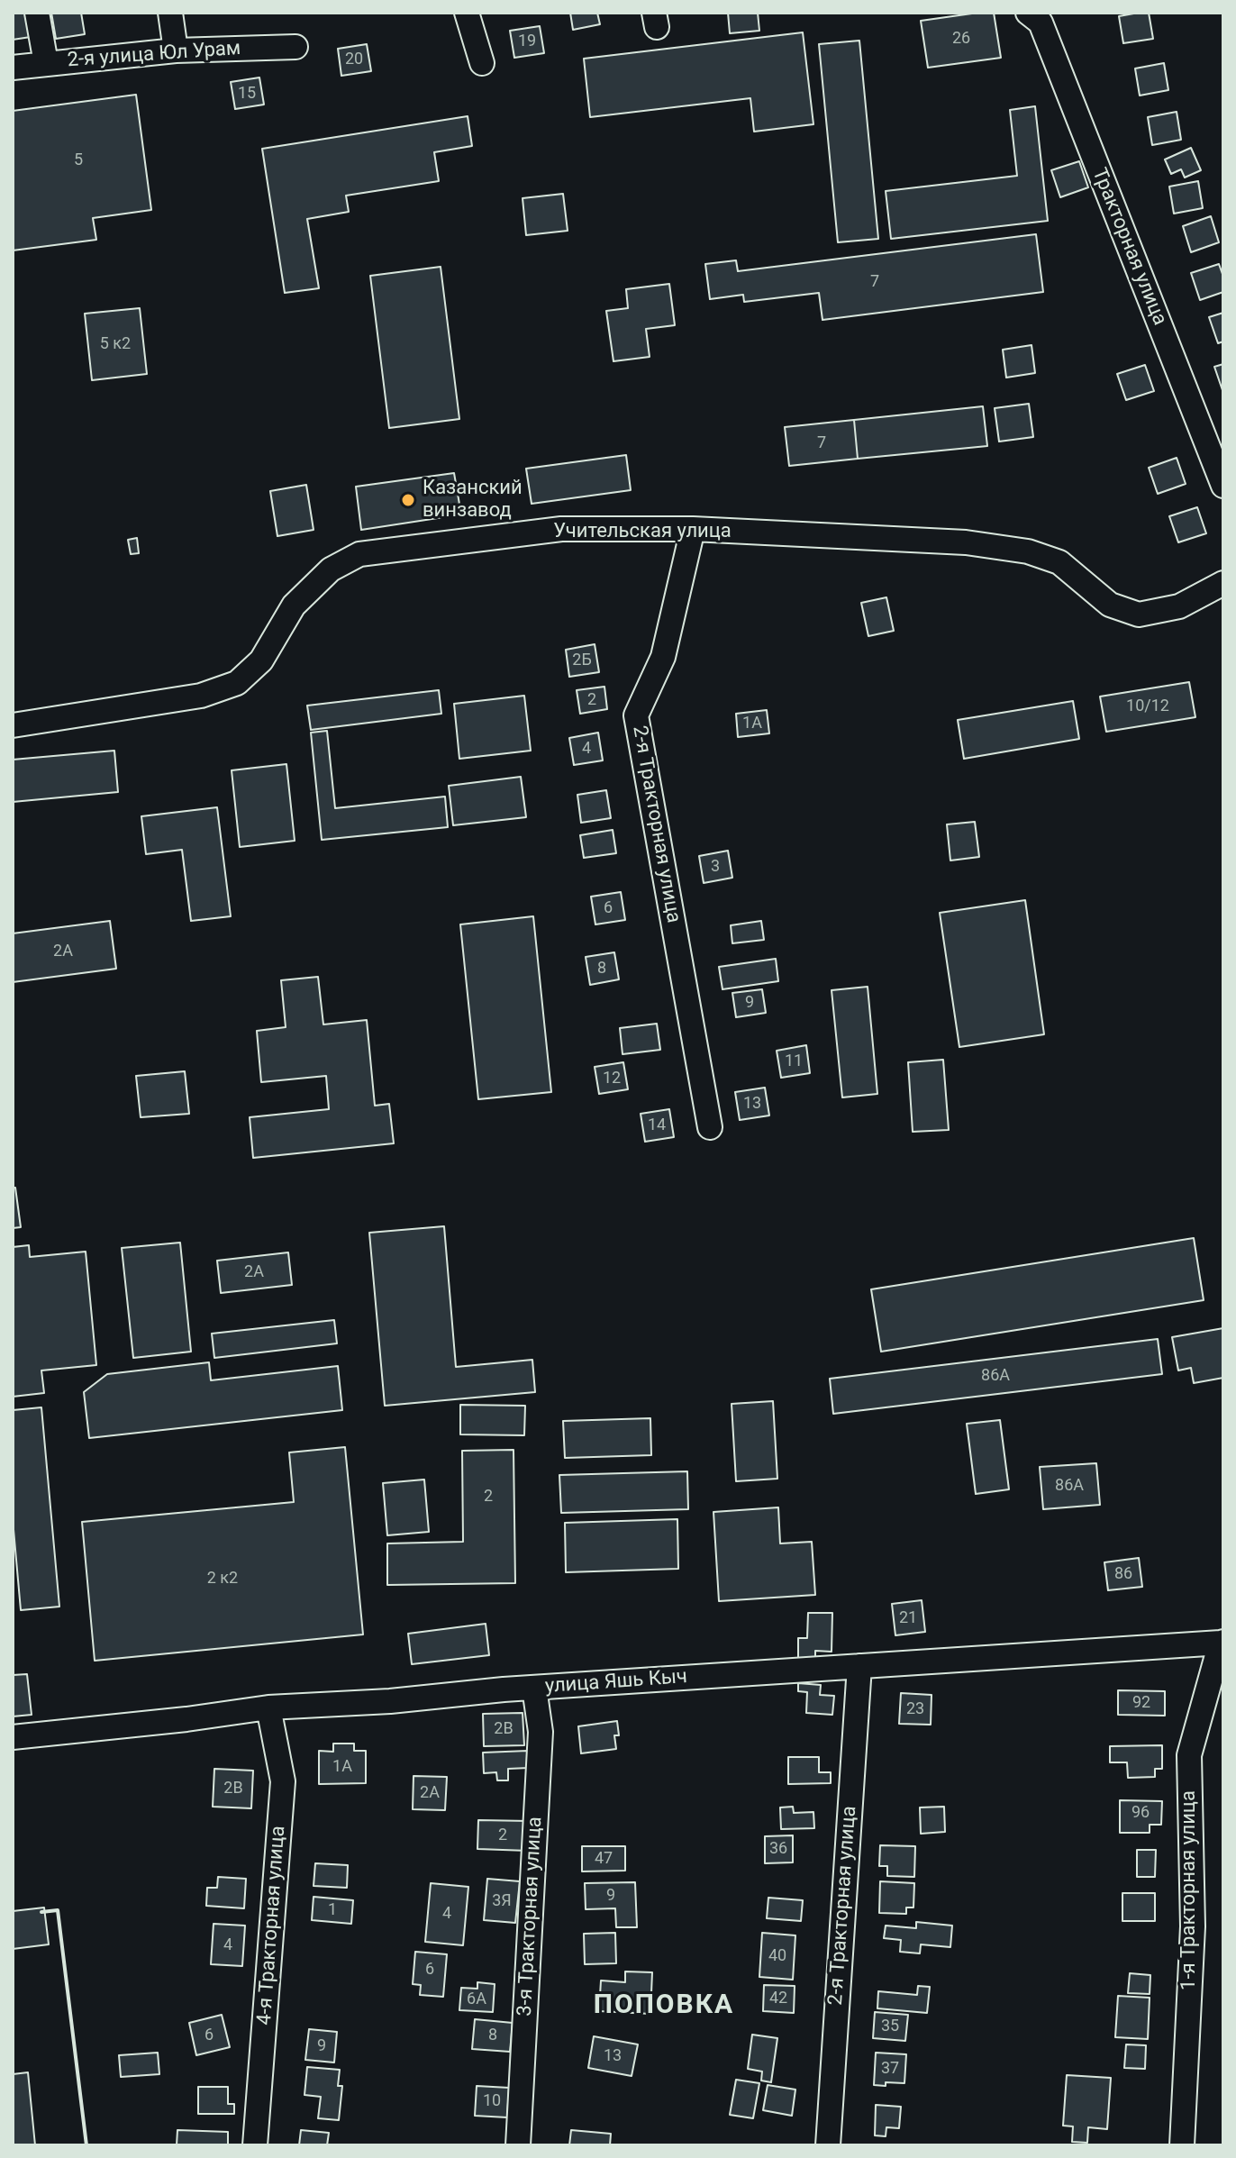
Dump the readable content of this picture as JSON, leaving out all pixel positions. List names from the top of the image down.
{
  "streets": {
    "street": [
      "2-я улица Юл Урам",
      "Тракторная улица",
      "Учительская улица",
      "2-я Тракторная улица",
      "улица Яшь Кыч",
      "1-я Тракторная улица",
      "3-я Тракторная улица",
      "4-я Тракторная улица"
    ]
  },
  "crossings": [
    ["Учительская улица", "2-я Тракторная улица"],
    ["2-я Тракторная улица", "улица Яшь Кыч"],
    ["улица Яшь Кыч", "1-я Тракторная улица"],
    ["улица Яшь Кыч", "3-я Тракторная улица"],
    ["улица Яшь Кыч", "4-я Тракторная улица"]
  ],
  "districts": ["ПОПОВКА"],
  "places": ["Казанский винзавод"],
  "house_numbers": [
    "26",
    "19",
    "20",
    "15",
    "5",
    "7",
    "5 к2",
    "7",
    "2Б",
    "2",
    "10/12",
    "1А",
    "4",
    "3",
    "6",
    "2А",
    "8",
    "9",
    "11",
    "12",
    "13",
    "14",
    "2А",
    "86А",
    "86А",
    "2",
    "86",
    "2 к2",
    "21",
    "92",
    "23",
    "2В",
    "1А",
    "2В",
    "2А",
    "96",
    "2",
    "36",
    "47",
    "9",
    "3Я",
    "1",
    "4",
    "4",
    "40",
    "6",
    "42",
    "6А",
    "35",
    "6",
    "8",
    "9",
    "13",
    "37",
    "10"
  ]
}
